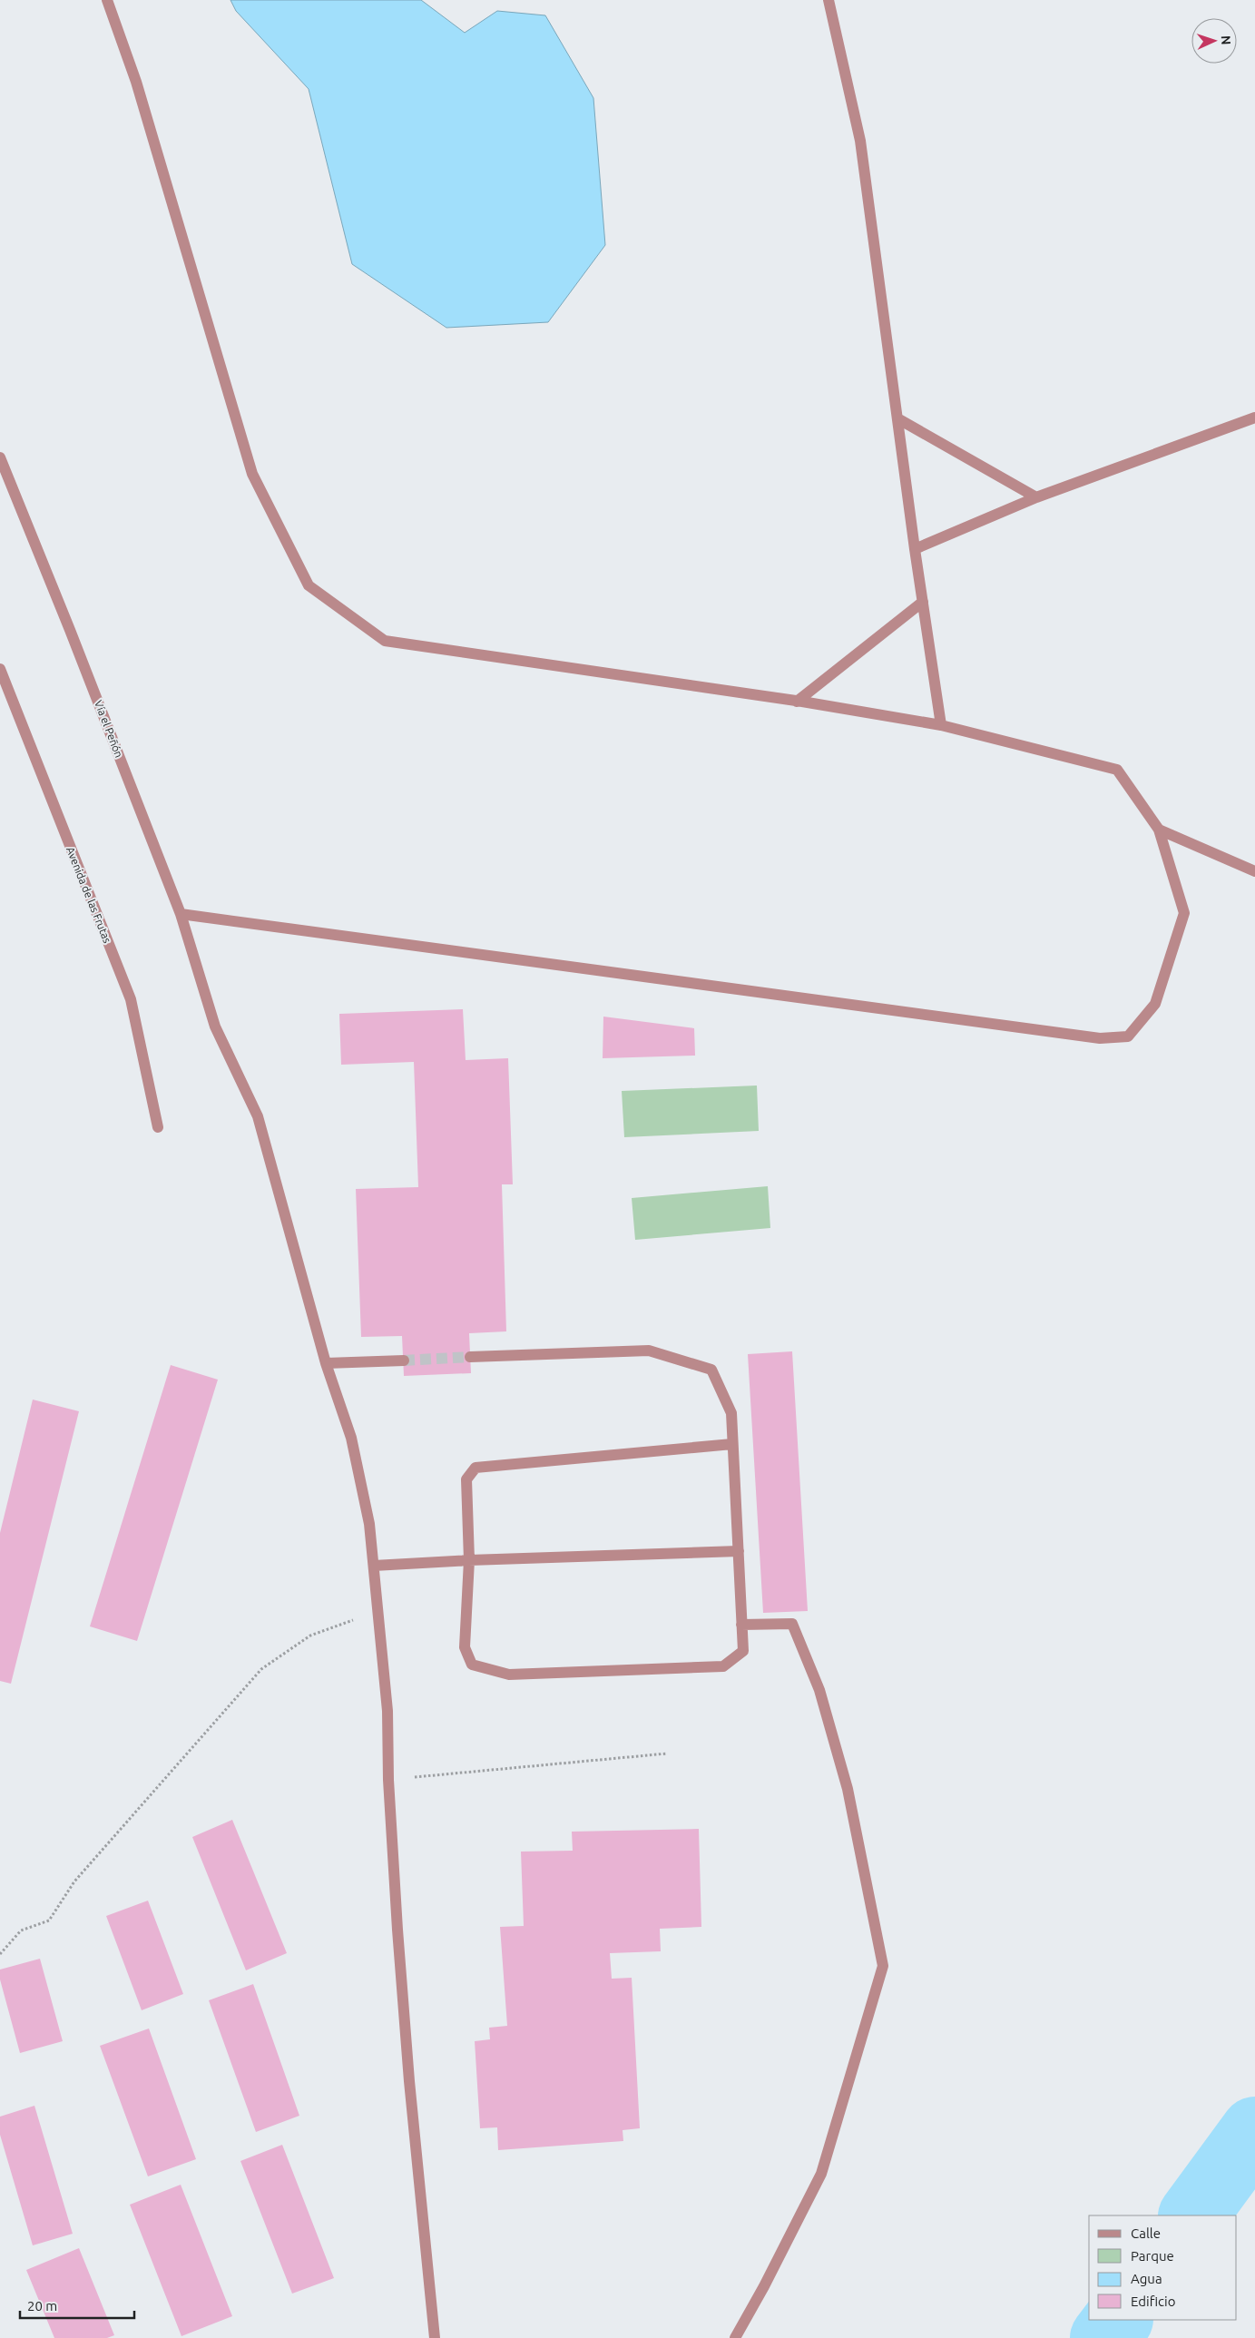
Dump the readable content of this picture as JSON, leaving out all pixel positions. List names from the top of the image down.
{
  "streets": {
    "street": ["Vía el Peñón", "Avenida de las Frutas"]
  },
  "legend": [
    "Calle",
    "Parque",
    "Agua",
    "Edificio"
  ],
  "scale_bar": "20 m",
  "north": "right"
}
